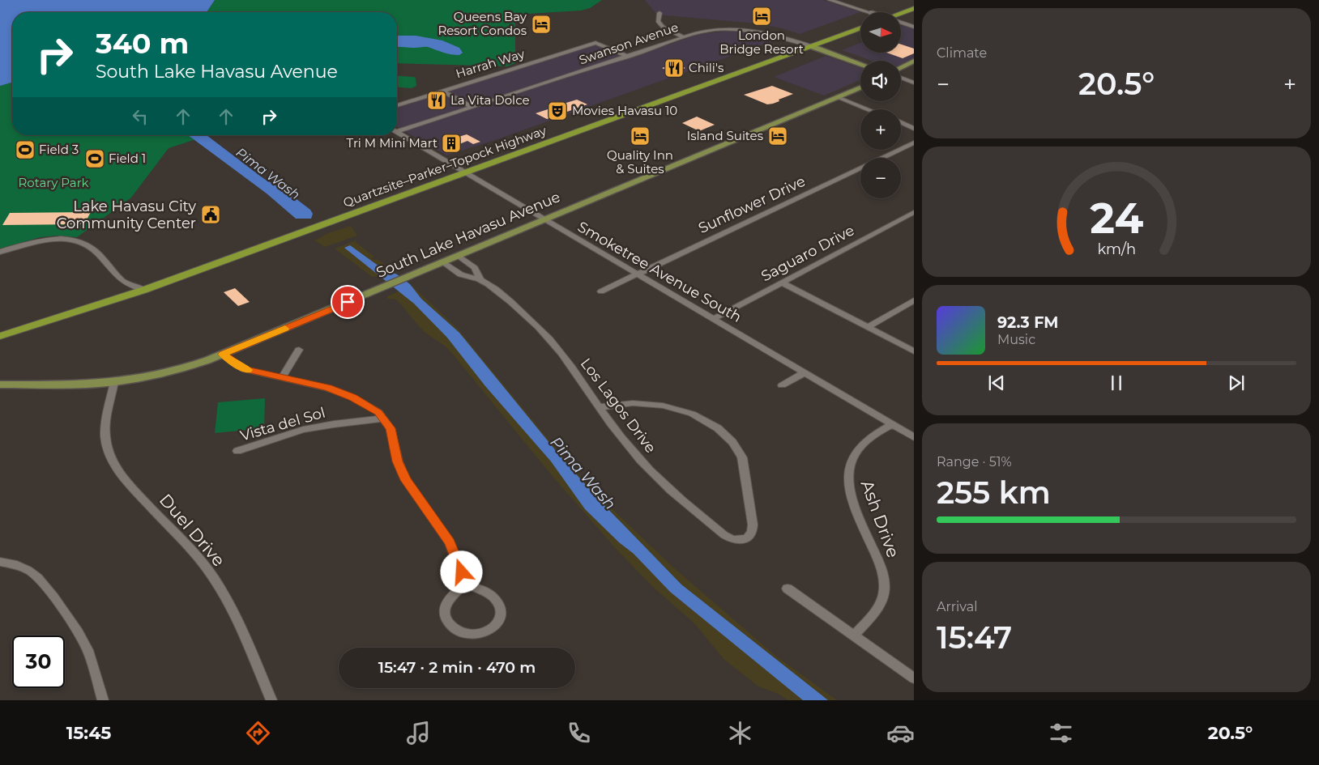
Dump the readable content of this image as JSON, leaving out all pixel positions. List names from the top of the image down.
{
  "streets": {
    "highway": ["Quartzsite–Parker–Topock Highway"],
    "main road": ["Swanson Avenue", "South Lake Havasu Avenue"],
    "street": [
      "Harrah Way",
      "Sunflower Drive",
      "Saguaro Drive",
      "Smoketree Avenue South",
      "Los Lagos Drive",
      "Vista del Sol",
      "Ash Drive",
      "Duel Drive"
    ]
  },
  "crossings": [
    ["Swanson Avenue", "Harrah Way"],
    ["Swanson Avenue", "Quartzsite–Parker–Topock Highway"],
    ["Quartzsite–Parker–Topock Highway", "Smoketree Avenue South"],
    ["Sunflower Drive", "Smoketree Avenue South"],
    ["South Lake Havasu Avenue", "Smoketree Avenue South"],
    ["South Lake Havasu Avenue", "Los Lagos Drive"],
    ["South Lake Havasu Avenue", "Duel Drive"],
    ["Saguaro Drive", "Smoketree Avenue South"],
    ["Smoketree Avenue South", "Ash Drive"]
  ],
  "water": ["Pima Wash"],
  "parks": ["Rotary Park"],
  "places": {
    "hotel": [
      "London Bridge Resort",
      "Queens Bay Resort Condos",
      "Quality Inn & Suites",
      "Island Suites"
    ],
    "restaurant": ["Chili's", "La Vita Dolce"],
    "theatre": ["Movies Havasu 10"],
    "building": ["Tri M Mini Mart"],
    "sports": ["Field 3", "Field 1"],
    "public building": ["Lake Havasu City Community Center"]
  },
  "north": "right",
  "page": {
    "tile": [
      "Climate",
      ["Range · 51%", "255 km"],
      ["Arrival", "15:47"]
    ],
    "map_buttons": ["+", "−"],
    "turn": ["340 m", "South Lake Havasu Avenue"],
    "heat": ["−", "20.5°", "+"],
    "song": ["92.3 FM", "Music"],
    "limit": "30",
    "trip": "15:47 · 2 min · 470 m",
    "tabs": ["15:45", "20.5°"],
    "gauge": ["24", "km/h"]
  }
}
